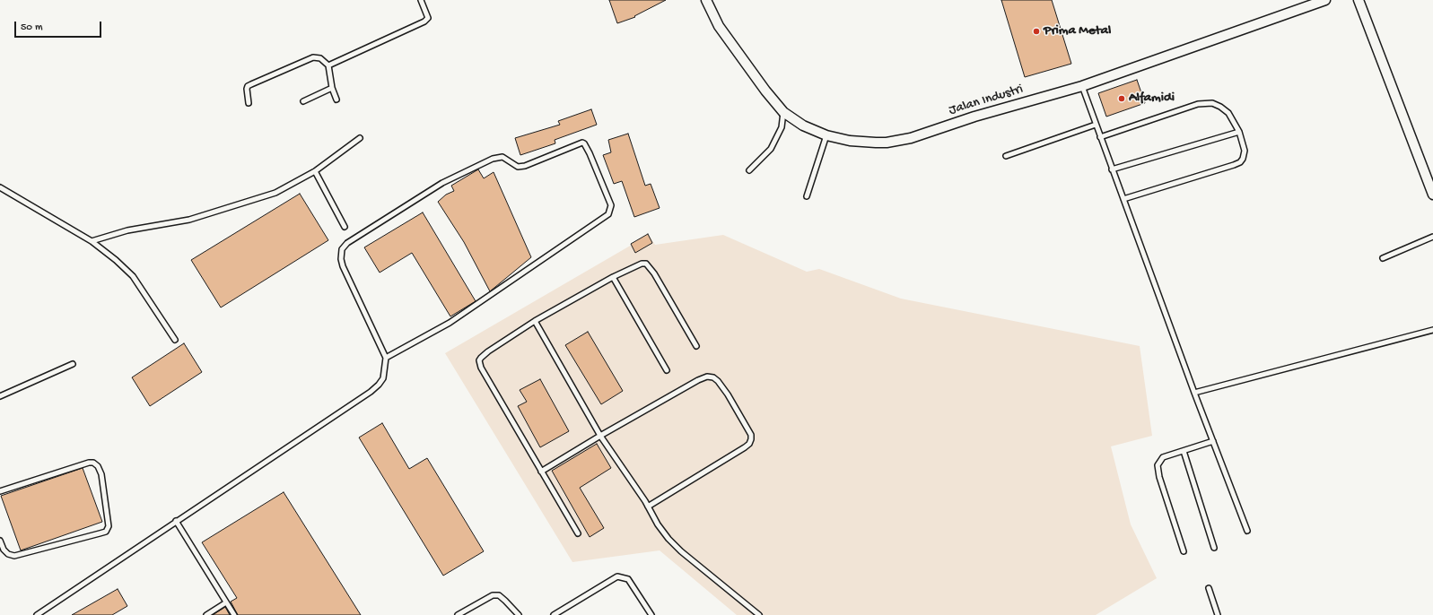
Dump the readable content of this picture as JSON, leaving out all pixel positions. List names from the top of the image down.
{
  "streets": {
    "street": ["Jalan Industri"]
  },
  "places": ["Prima Metal", "Alfamidi"],
  "scale_bar": "50 m"
}
